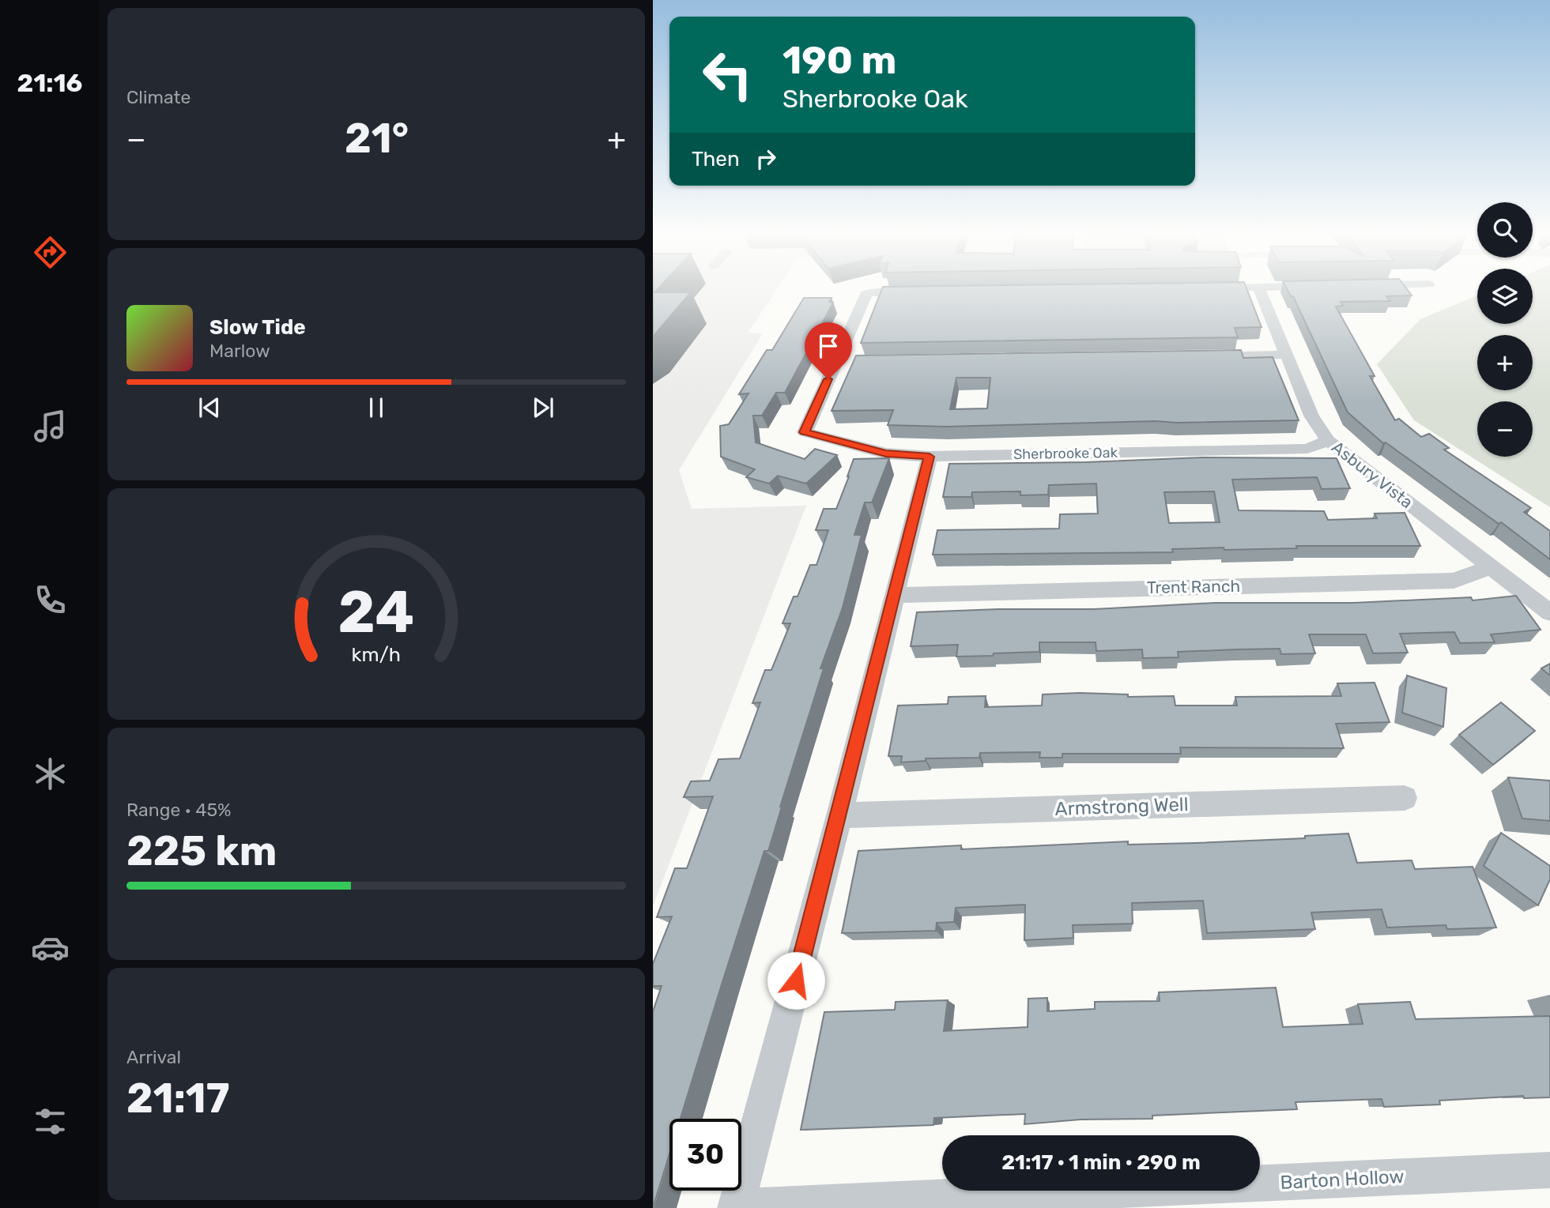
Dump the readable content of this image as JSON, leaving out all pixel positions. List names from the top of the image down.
{
  "streets": {
    "street": [
      "Sherbrooke Oak",
      "Asbury Vista",
      "Trent Ranch",
      "Armstrong Well",
      "Barton Hollow"
    ]
  },
  "crossings": [
    ["Sherbrooke Oak", "Asbury Vista"],
    ["Asbury Vista", "Trent Ranch"]
  ],
  "page": {
    "tabs": "21:16",
    "tile": [
      "Climate",
      ["Range · 45%", "225 km"],
      ["Arrival", "21:17"]
    ],
    "turn": ["190 m", "Sherbrooke Oak"],
    "heat": ["−", "21°", "+"],
    "then": "Then",
    "map_buttons": ["+", "−"],
    "song": ["Slow Tide", "Marlow"],
    "limit": "30",
    "trip": "21:17 · 1 min · 290 m",
    "gauge": ["24", "km/h"]
  }
}
